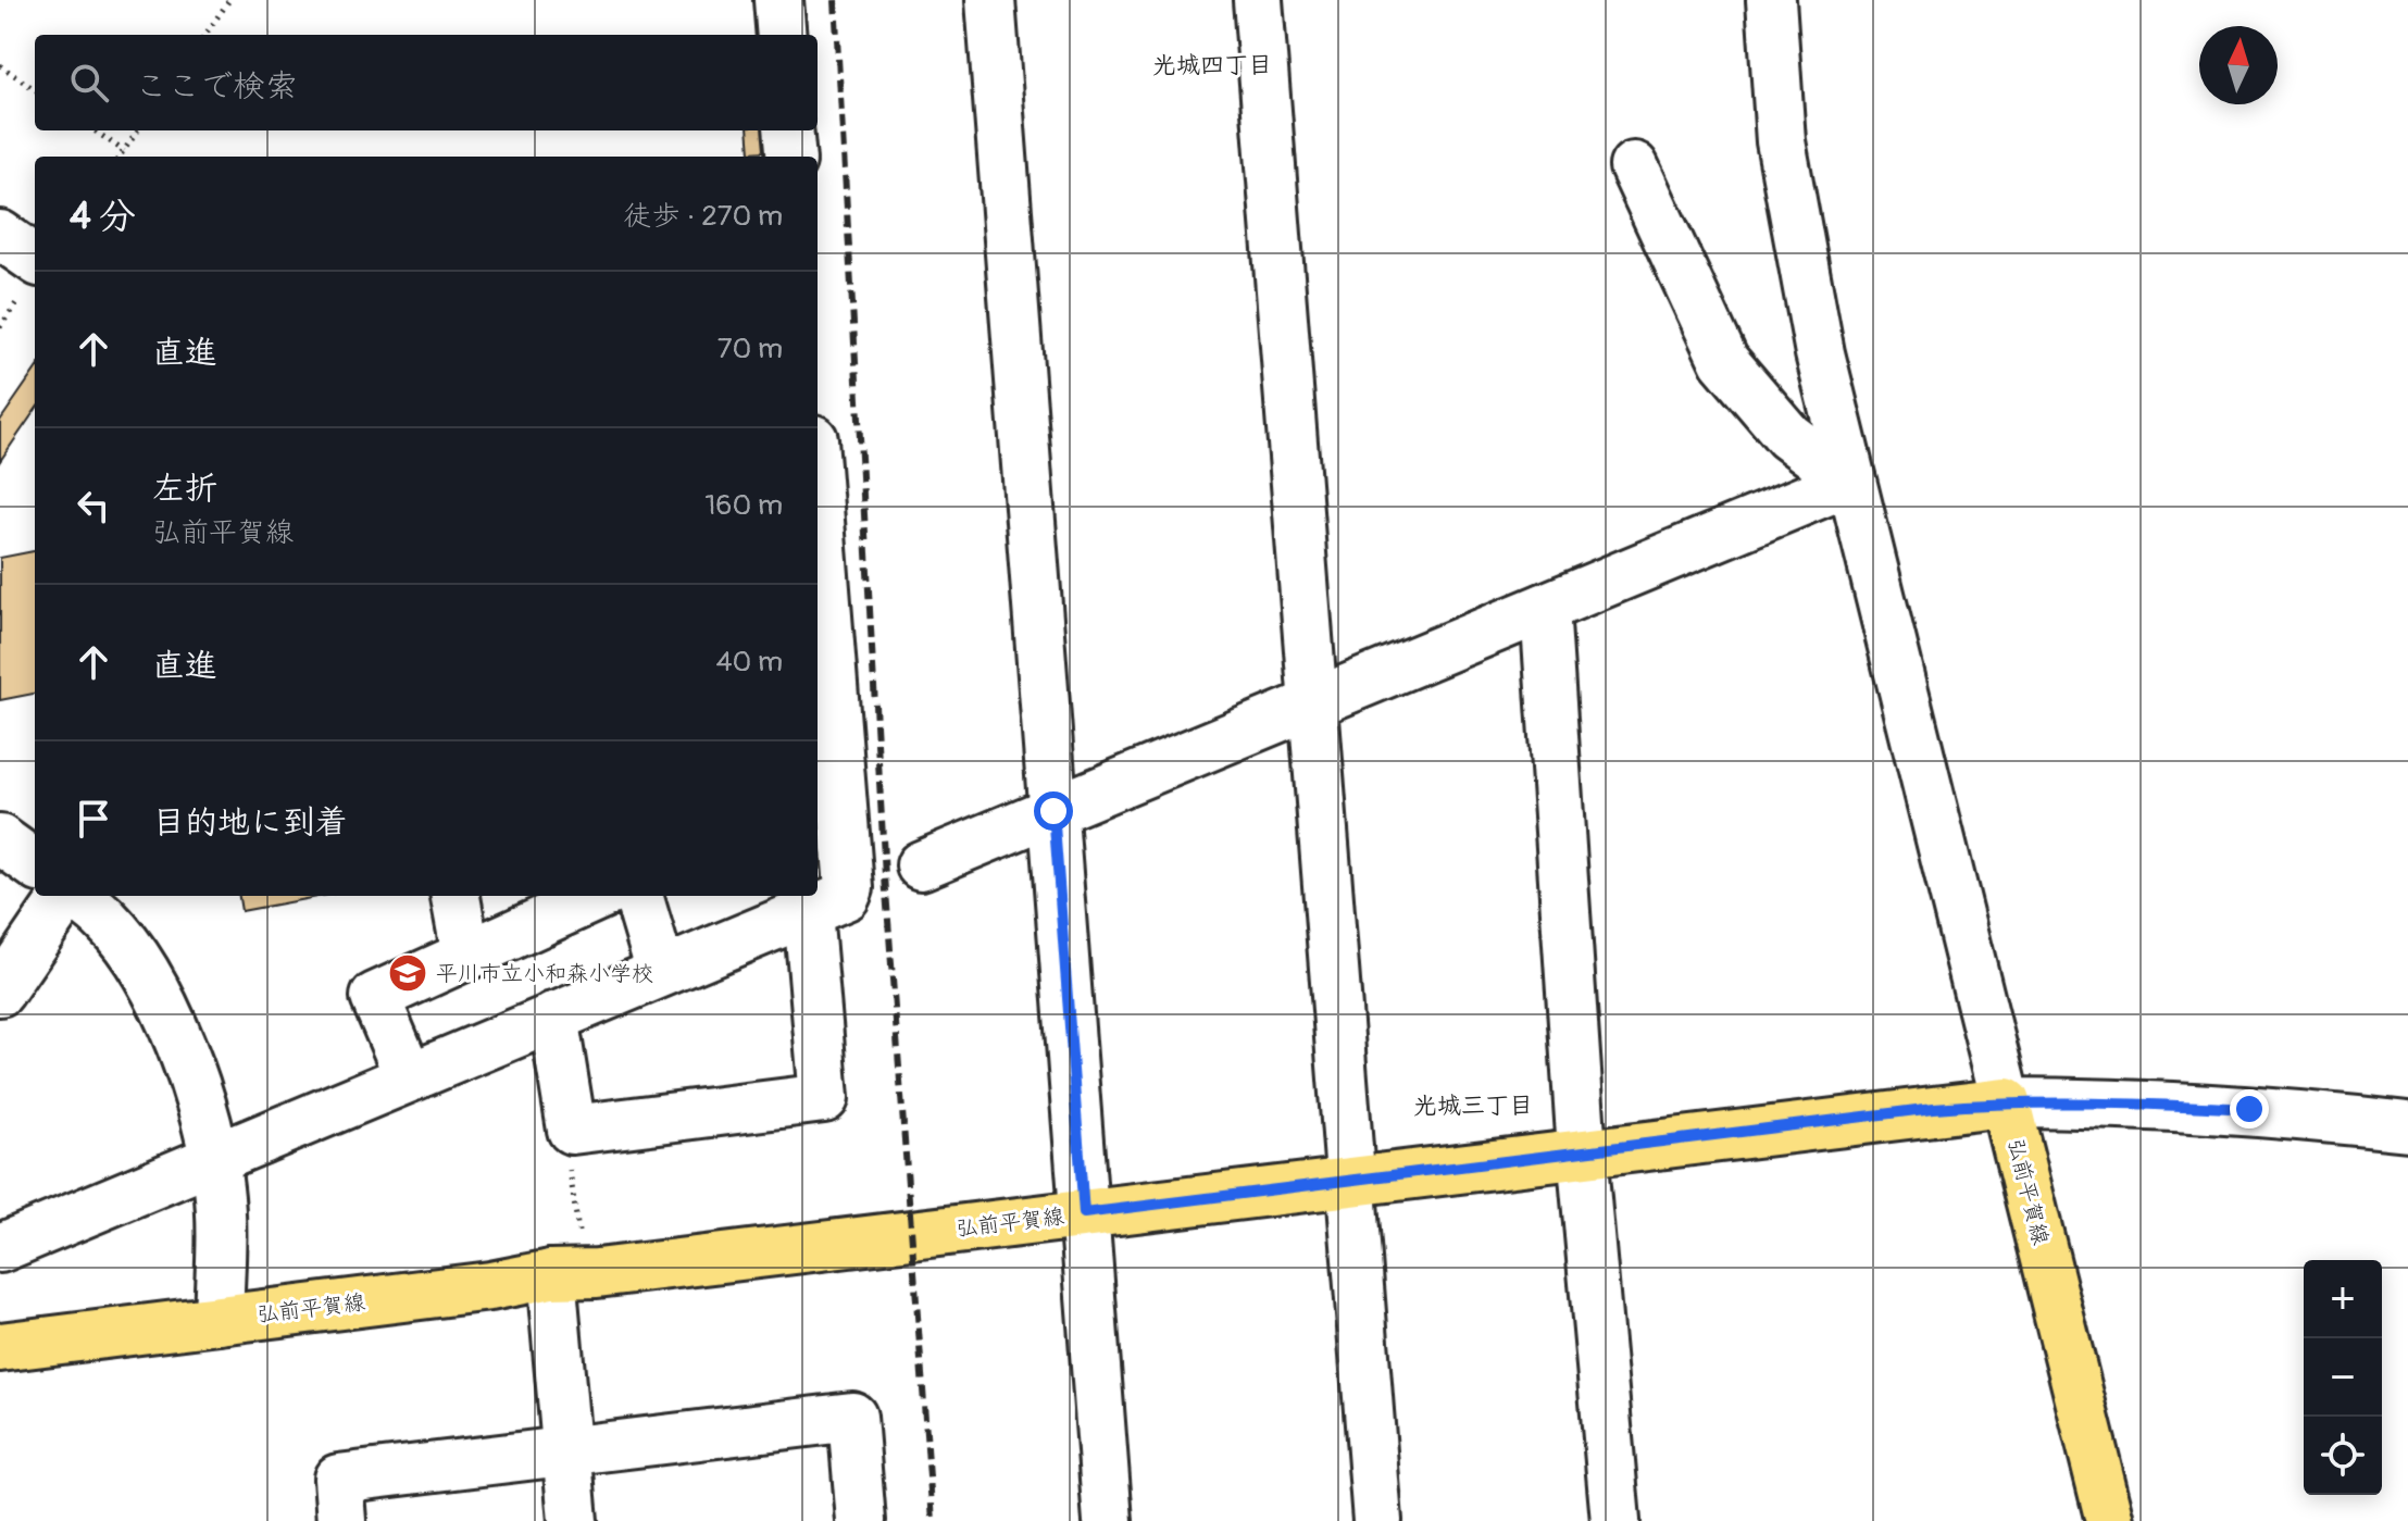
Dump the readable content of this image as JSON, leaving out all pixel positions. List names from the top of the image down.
{
  "streets": {
    "main road": ["弘前平賀線"]
  },
  "districts": ["光城四丁目", "光城三丁目"],
  "places": {
    "school or university": ["平川市立小和森小学校"]
  },
  "north": "top",
  "page": {
    "search": "ここで検索",
    "heading": ["4 分", "徒歩 · 270 m"],
    "list": [
      ["直進", "70 m"],
      ["左折", "弘前平賀線", "160 m"],
      ["直進", "40 m"],
      "目的地に到着"
    ],
    "map_buttons": ["+", "−"]
  }
}
